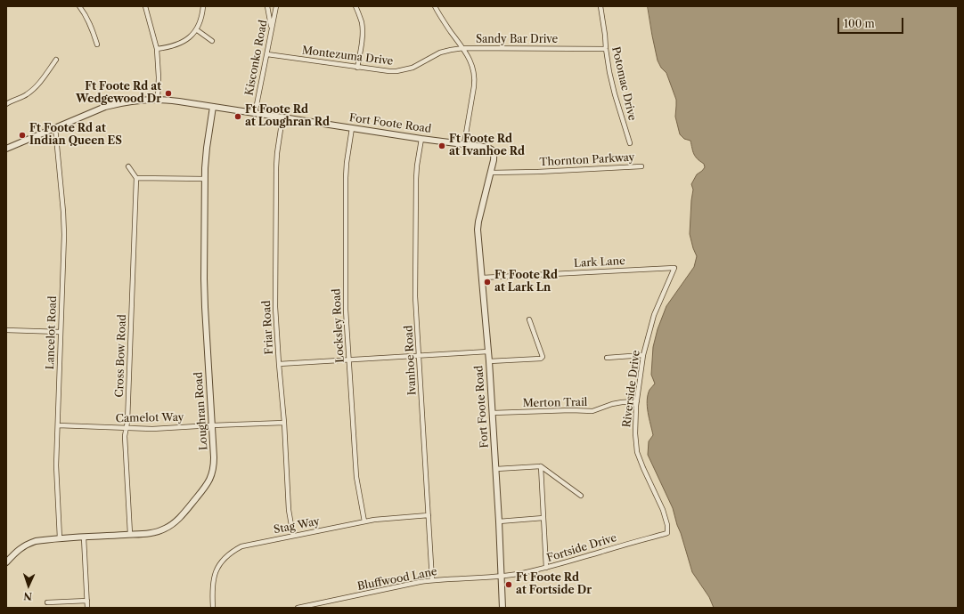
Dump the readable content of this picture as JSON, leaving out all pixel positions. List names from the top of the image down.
{
  "streets": {
    "street": [
      "Sandy Bar Drive",
      "Montezuma Drive",
      "Kisconko Road",
      "Potomac Drive",
      "Fort Foote Road",
      "Thornton Parkway",
      "Lark Lane",
      "Locksley Road",
      "Friar Road",
      "Lancelot Road",
      "Cross Bow Road",
      "Ivanhoe Road",
      "Riverside Drive",
      "Merton Trail",
      "Loughran Road",
      "Camelot Way",
      "Stag Way",
      "Fortside Drive",
      "Bluffwood Lane"
    ]
  },
  "crossings": [
    ["Sandy Bar Drive", "Montezuma Drive"],
    ["Sandy Bar Drive", "Potomac Drive"],
    ["Sandy Bar Drive", "Fort Foote Road"],
    ["Montezuma Drive", "Kisconko Road"],
    ["Kisconko Road", "Fort Foote Road"],
    ["Fort Foote Road", "Thornton Parkway"],
    ["Fort Foote Road", "Lark Lane"],
    ["Fort Foote Road", "Locksley Road"],
    ["Fort Foote Road", "Friar Road"],
    ["Fort Foote Road", "Lancelot Road"],
    ["Fort Foote Road", "Ivanhoe Road"],
    ["Fort Foote Road", "Merton Trail"],
    ["Fort Foote Road", "Loughran Road"],
    ["Fort Foote Road", "Fortside Drive"],
    ["Fort Foote Road", "Bluffwood Lane"],
    ["Lark Lane", "Riverside Drive"],
    ["Locksley Road", "Stag Way"],
    ["Friar Road", "Camelot Way"],
    ["Friar Road", "Stag Way"],
    ["Lancelot Road", "Loughran Road"],
    ["Lancelot Road", "Camelot Way"],
    ["Cross Bow Road", "Loughran Road"],
    ["Cross Bow Road", "Camelot Way"],
    ["Ivanhoe Road", "Stag Way"],
    ["Ivanhoe Road", "Bluffwood Lane"],
    ["Riverside Drive", "Merton Trail"],
    ["Riverside Drive", "Fortside Drive"],
    ["Loughran Road", "Camelot Way"],
    ["Fortside Drive", "Bluffwood Lane"]
  ],
  "places": [
    "Ft Foote Rd at Wedgewood Dr",
    "Ft Foote Rd at Loughran Rd",
    "Ft Foote Rd at Indian Queen ES",
    "Ft Foote Rd at Ivanhoe Rd",
    "Ft Foote Rd at Lark Ln",
    "Ft Foote Rd at Fortside Dr"
  ],
  "scale_bar": "100 m",
  "north": "bottom"
}
